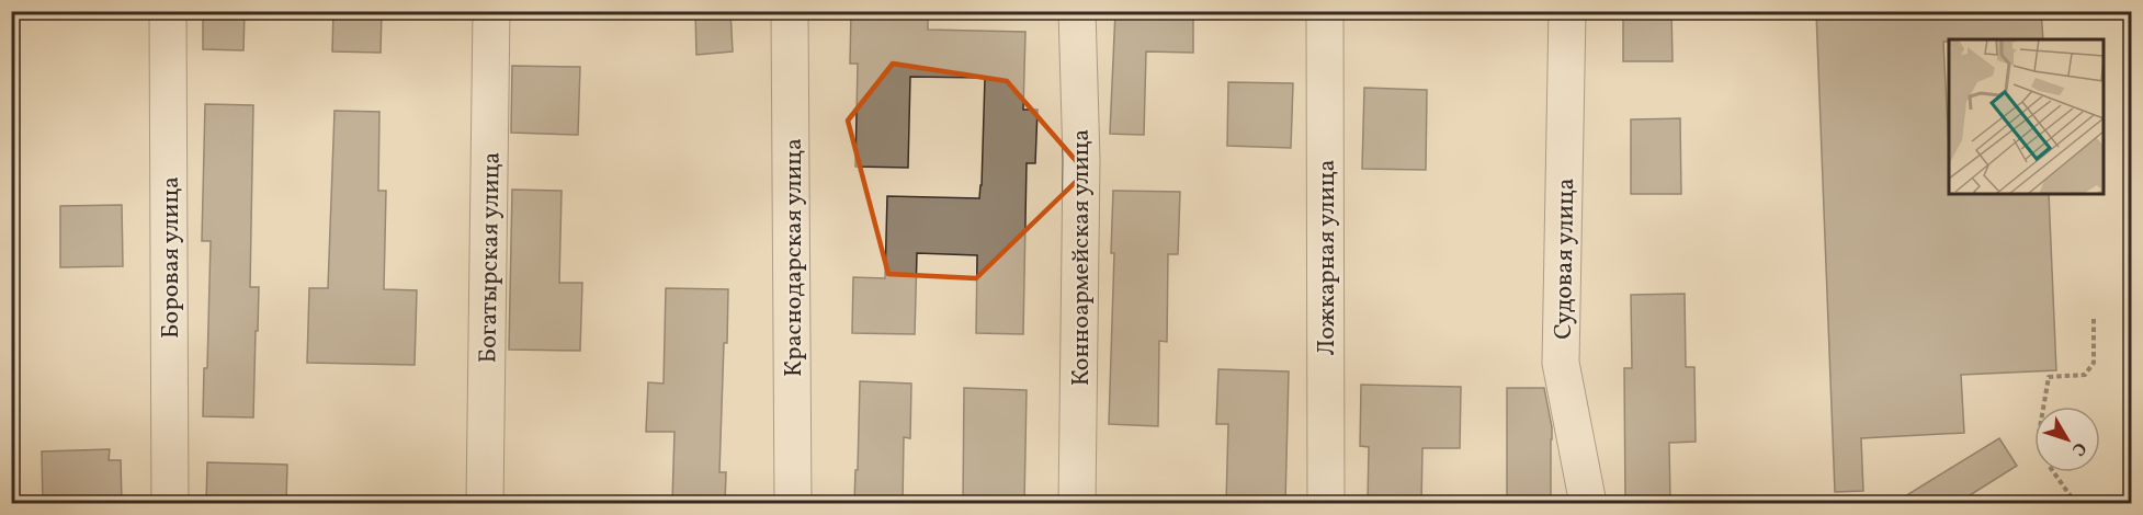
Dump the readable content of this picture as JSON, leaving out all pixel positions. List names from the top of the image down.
{
  "streets": {
    "street": [
      "Боровая улица",
      "Богатырская улица",
      "Краснодарская улица",
      "Конноармейская улица",
      "Ложкарная улица",
      "Судовая улица"
    ]
  },
  "north": "bottom right"
}
